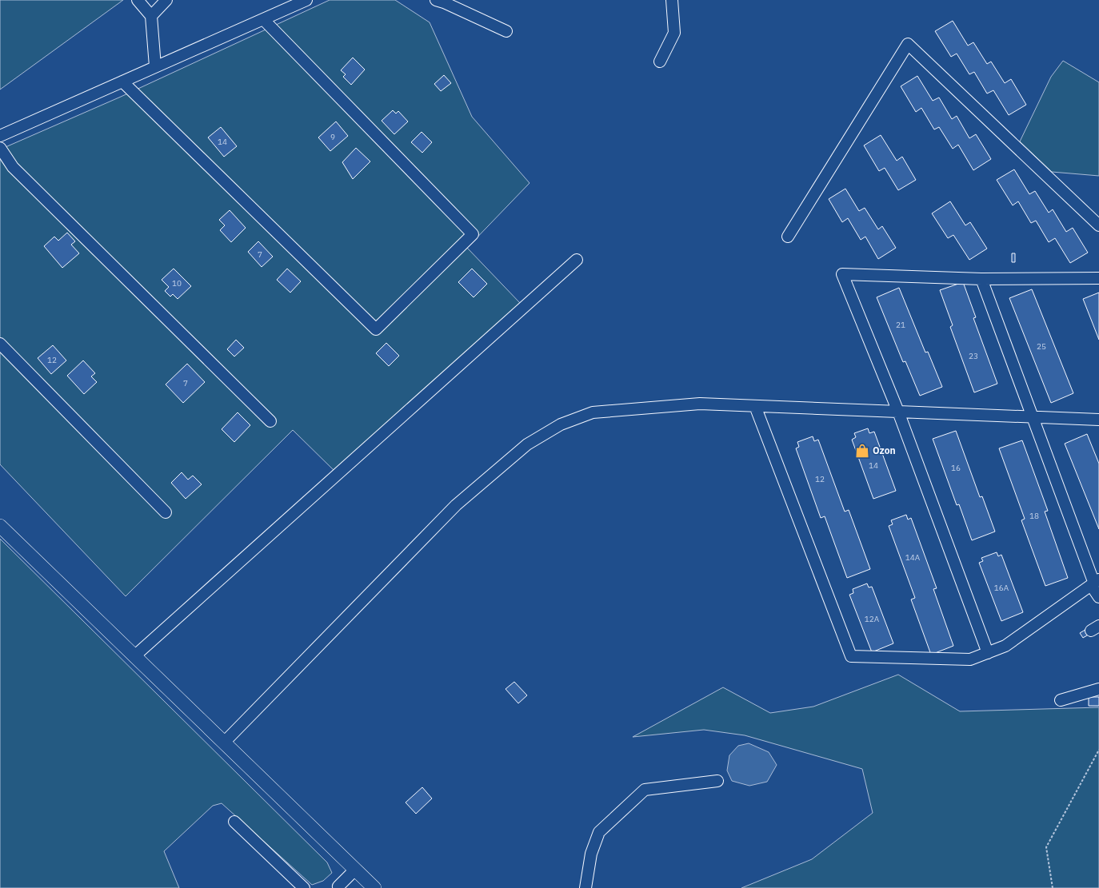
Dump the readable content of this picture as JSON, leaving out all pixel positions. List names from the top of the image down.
{
  "places": {
    "shop": ["Ozon"]
  },
  "house_numbers": [
    "9",
    "14",
    "7",
    "10",
    "21",
    "25",
    "23",
    "12",
    "7",
    "14",
    "16",
    "12",
    "18",
    "14А",
    "16А",
    "12А"
  ]
}
